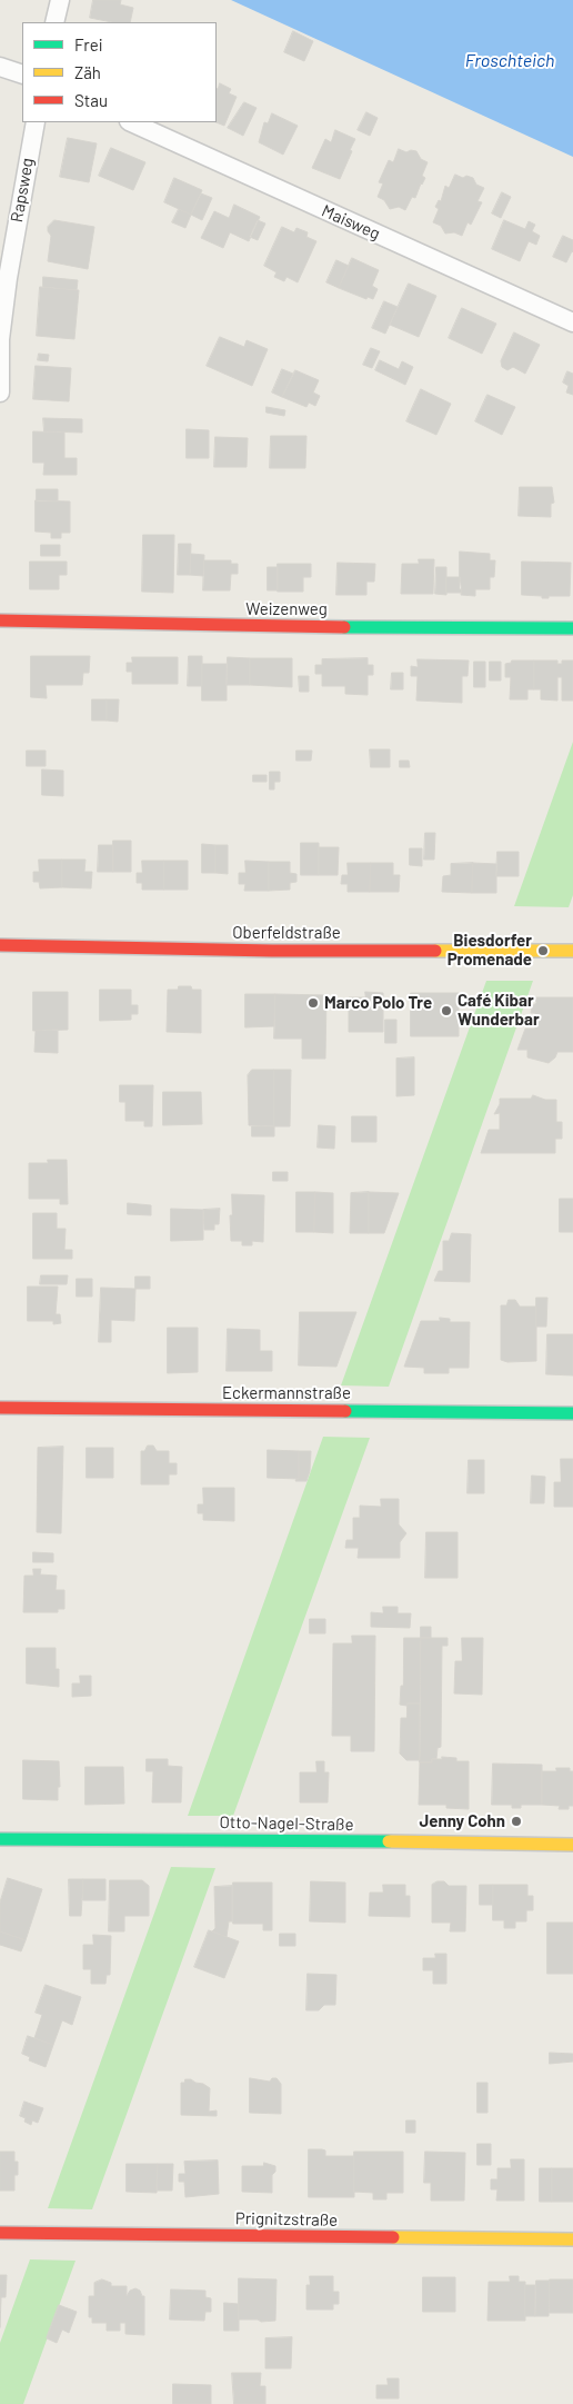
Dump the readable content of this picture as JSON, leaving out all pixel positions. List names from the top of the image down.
{
  "streets": {
    "street": [
      "Rapsweg",
      "Maisweg",
      "Weizenweg",
      "Oberfeldstraße",
      "Eckermannstraße",
      "Otto-Nagel-Straße",
      "Prignitzstraße"
    ]
  },
  "water": ["Froschteich"],
  "places": [
    "Biesdorfer Promenade",
    "Marco Polo Tre",
    "Café Kibar Wunderbar",
    "Jenny Cohn"
  ],
  "legend": ["Frei", "Zäh", "Stau"]
}
